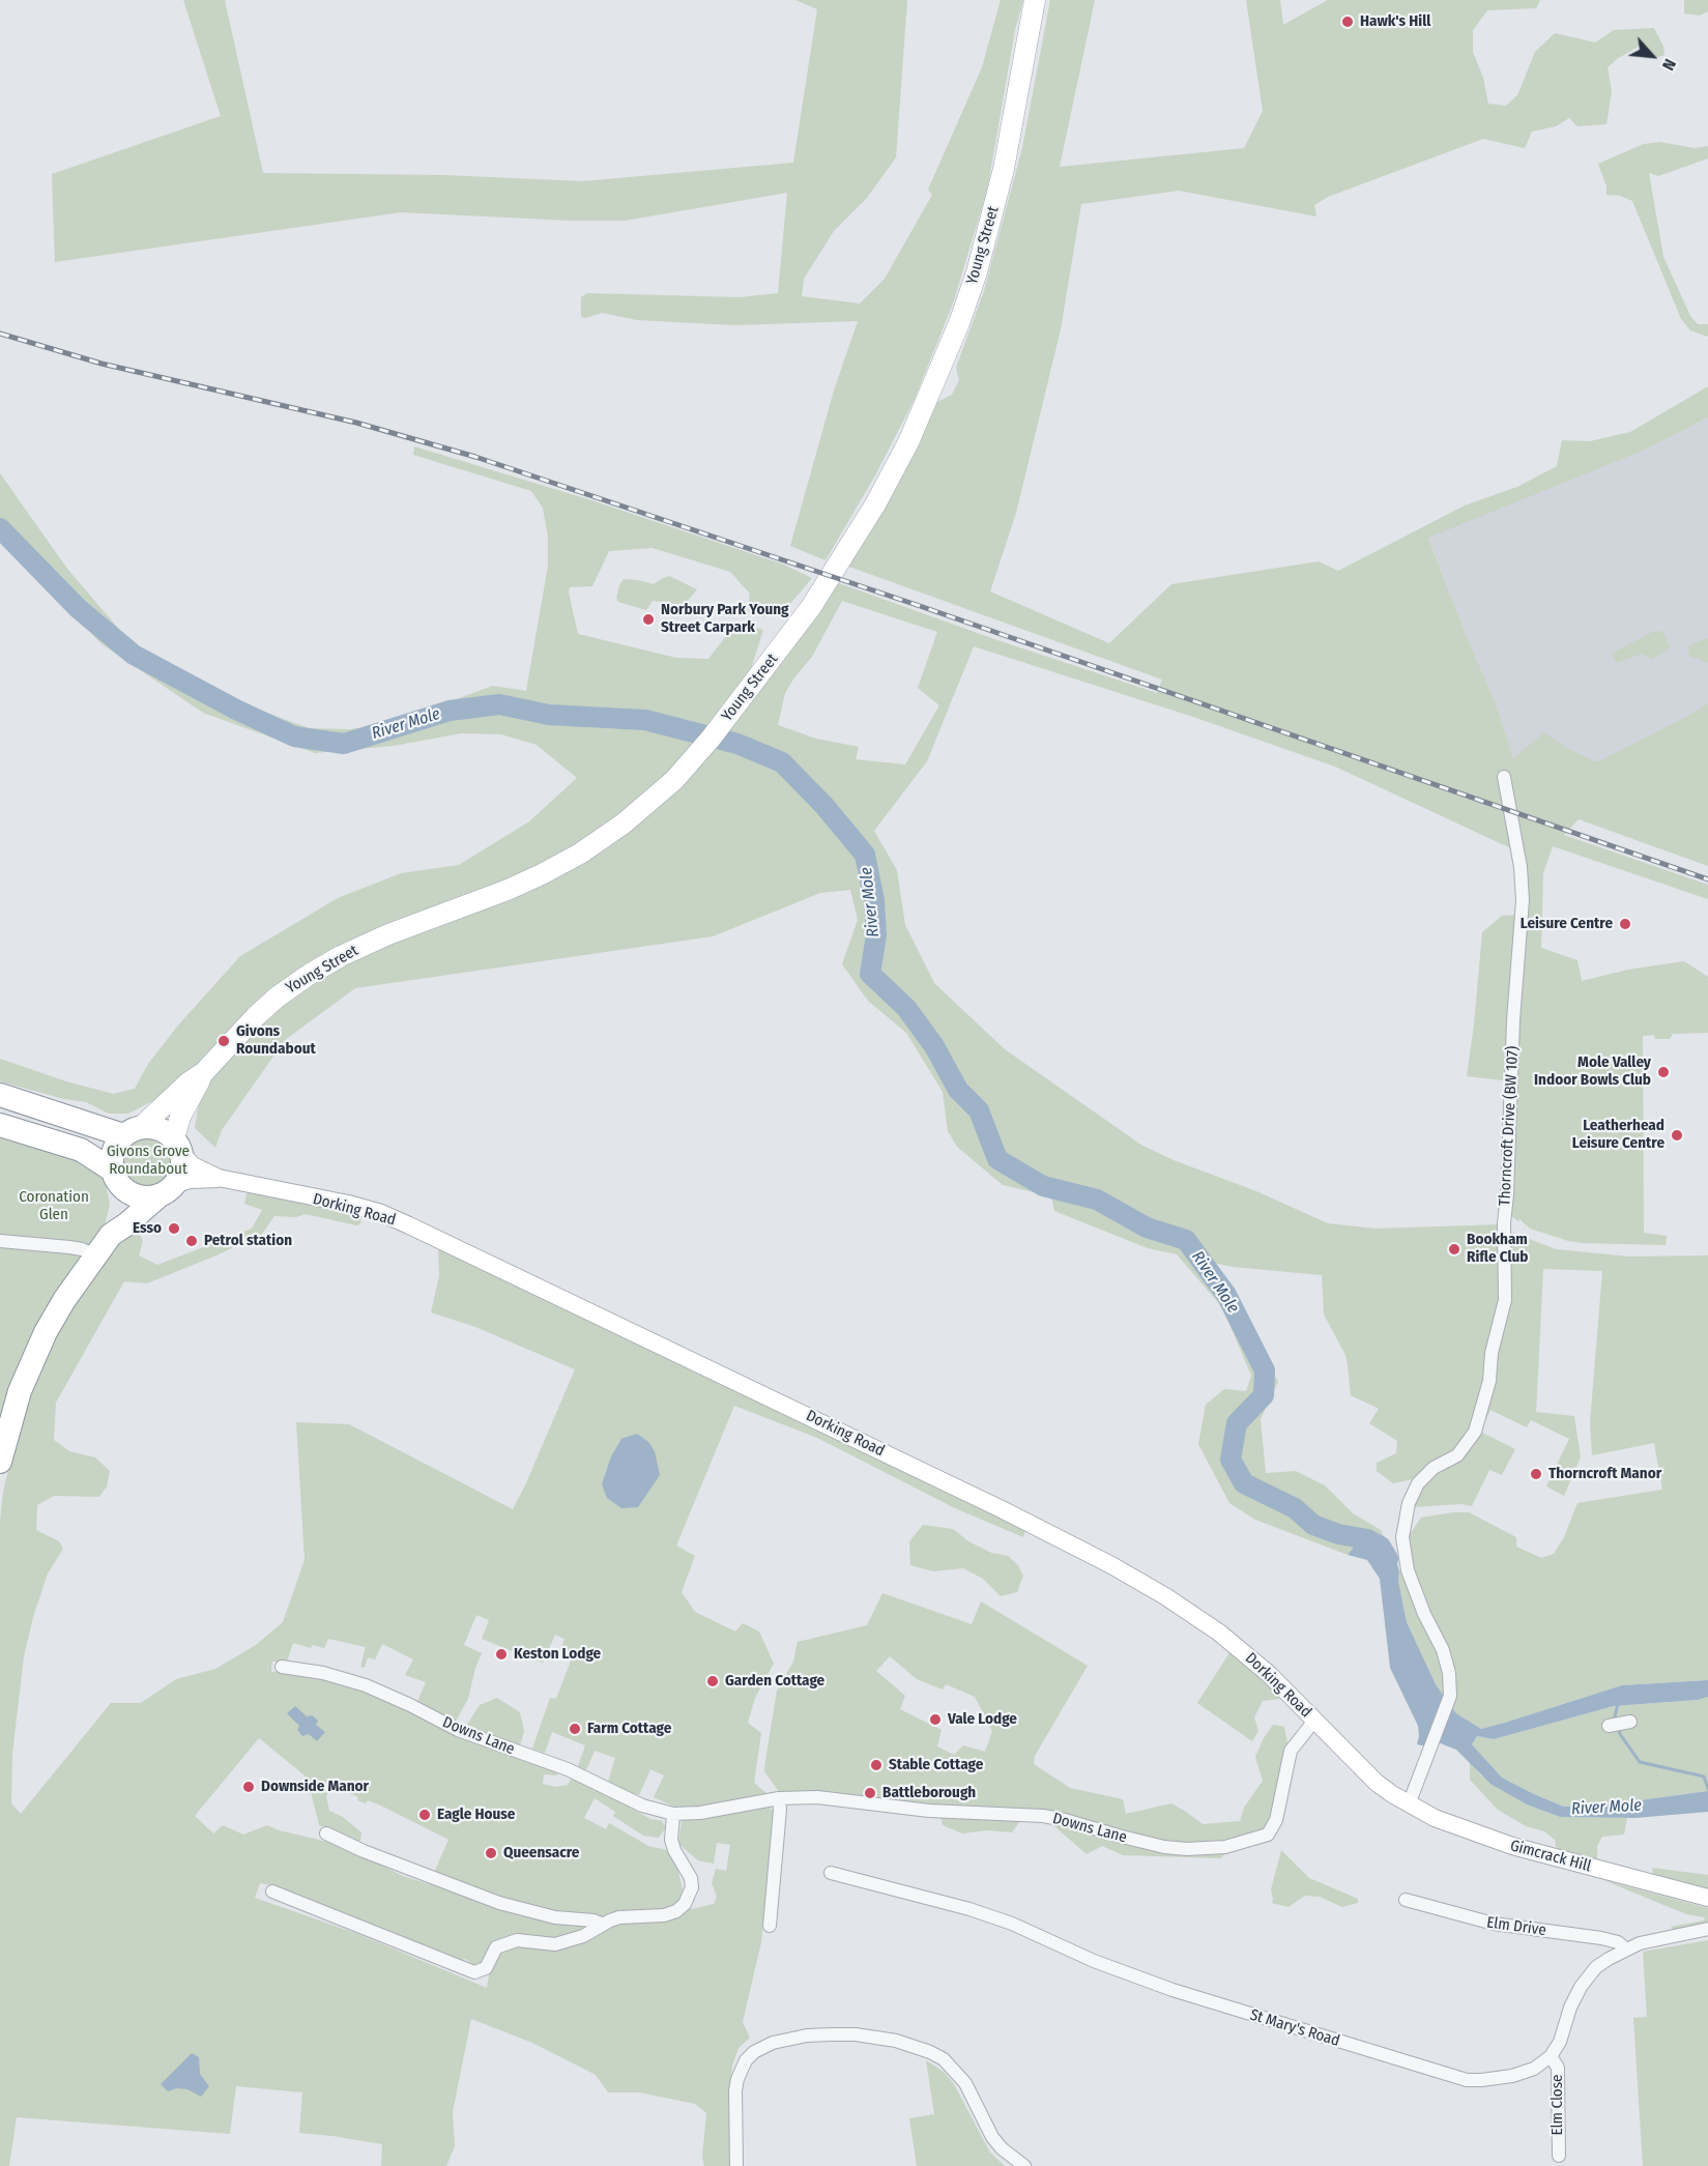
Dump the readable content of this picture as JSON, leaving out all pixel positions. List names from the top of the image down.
{
  "streets": {
    "main road": ["Young Street", "Dorking Road", "Gimcrack Hill"],
    "street": [
      "Thorncroft Drive (BW 107)",
      "Downs Lane",
      "Elm Drive",
      "St Mary's Road",
      "Elm Close"
    ]
  },
  "crossings": [
    ["Young Street", "Dorking Road"],
    ["Thorncroft Drive (BW 107)", "Dorking Road"],
    ["Thorncroft Drive (BW 107)", "Gimcrack Hill"],
    ["Dorking Road", "Downs Lane"],
    ["Dorking Road", "Gimcrack Hill"],
    ["St Mary's Road", "Elm Close"]
  ],
  "water": ["River Mole"],
  "parks": ["Givons Grove Roundabout", "Coronation Glen"],
  "places": [
    "Hawk's Hill",
    "Norbury Park Young Street Carpark",
    "Leisure Centre",
    "Givons Roundabout",
    "Mole Valley Indoor Bowls Club",
    "Leatherhead Leisure Centre",
    "Esso",
    "Petrol station",
    "Bookham Rifle Club",
    "Thorncroft Manor",
    "Keston Lodge",
    "Garden Cottage",
    "Vale Lodge",
    "Farm Cottage",
    "Stable Cottage",
    "Downside Manor",
    "Battleborough",
    "Eagle House",
    "Queensacre"
  ],
  "north": "bottom right"
}
